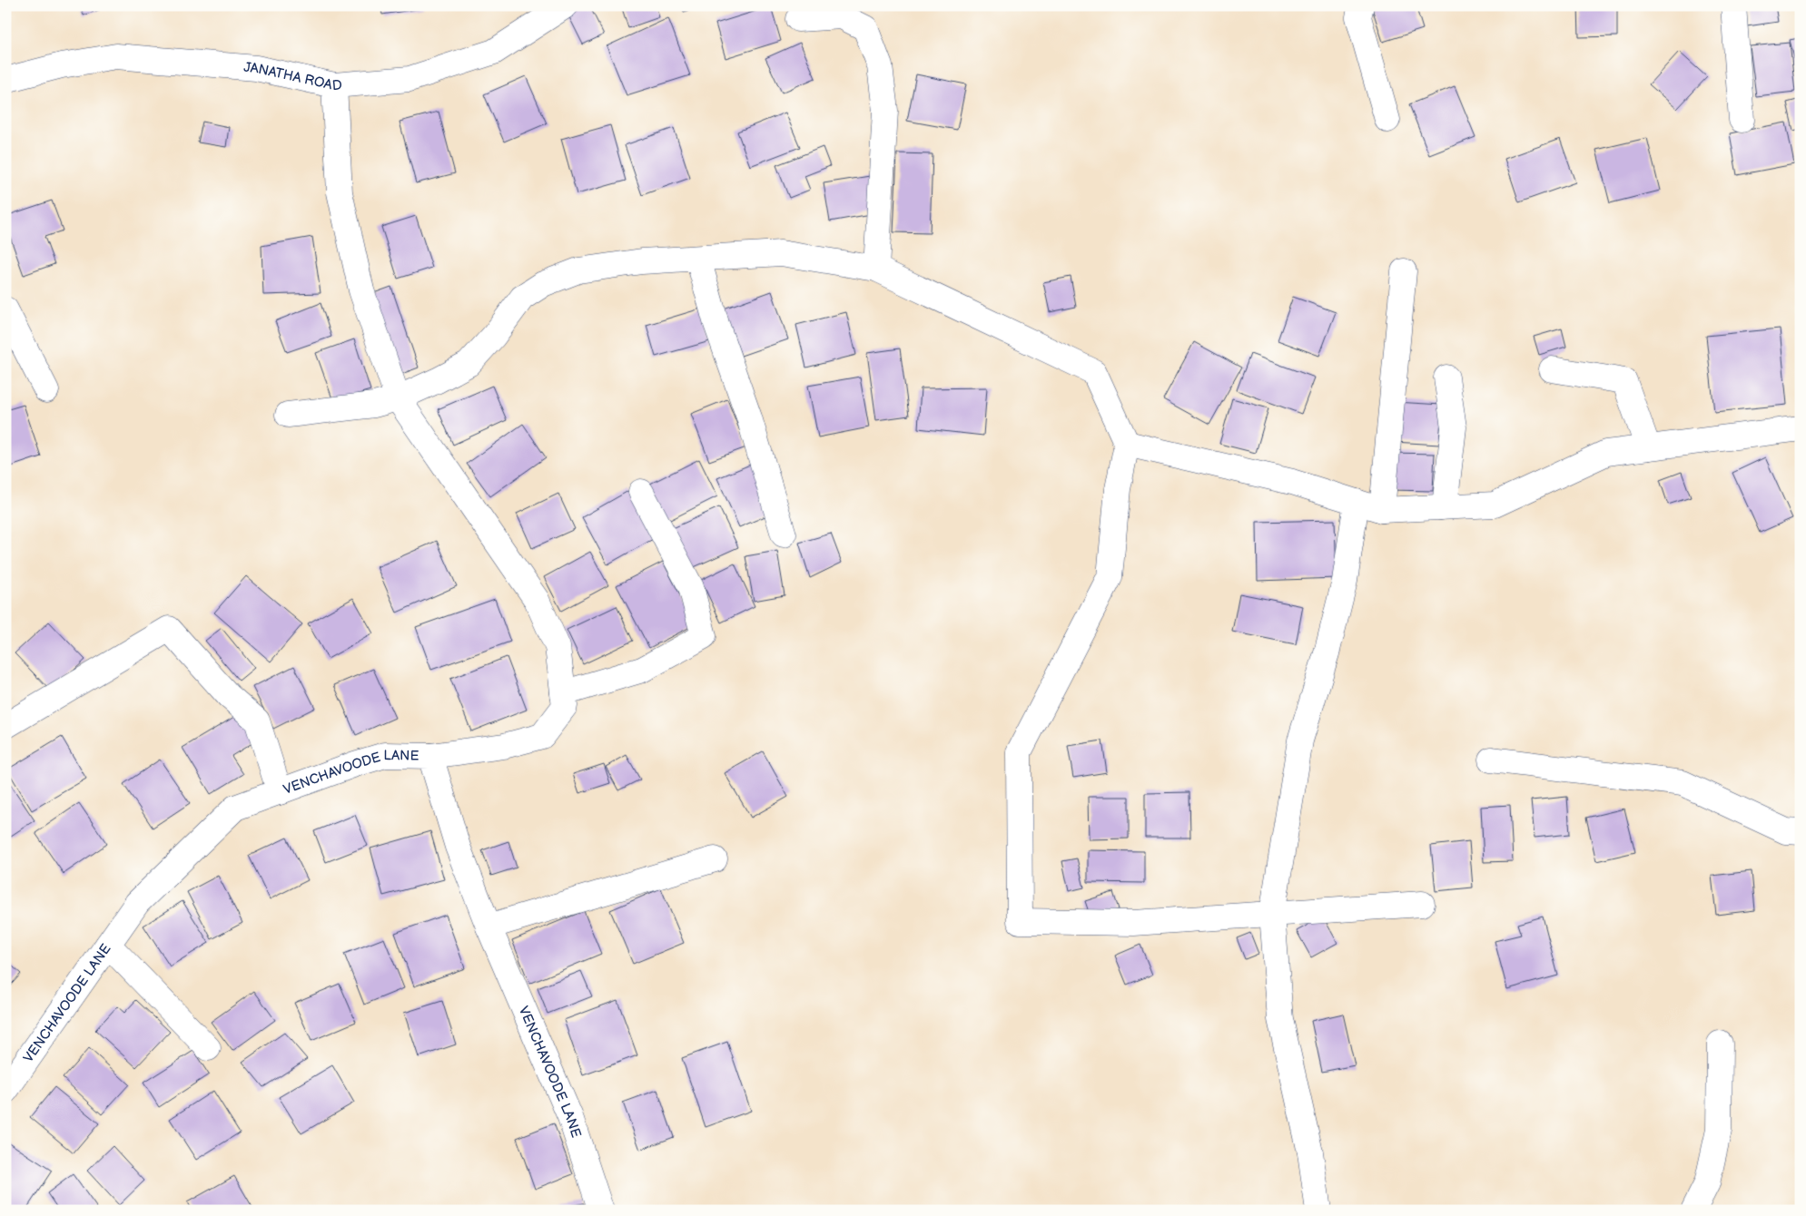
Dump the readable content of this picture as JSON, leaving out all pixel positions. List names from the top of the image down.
{
  "streets": {
    "street": ["JANATHA ROAD", "VENCHAVOODE LANE"]
  }
}
